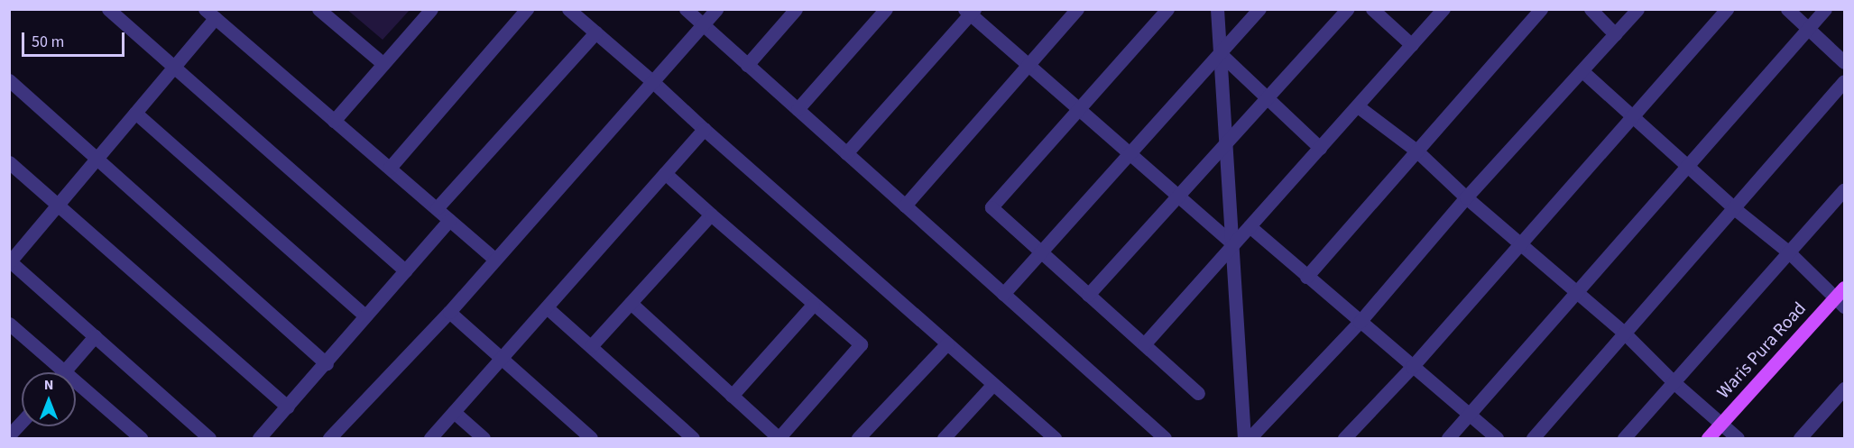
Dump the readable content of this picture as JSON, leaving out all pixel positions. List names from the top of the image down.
{
  "streets": {
    "main road": ["Waris Pura Road"]
  },
  "scale_bar": "50 m",
  "north": "top"
}
